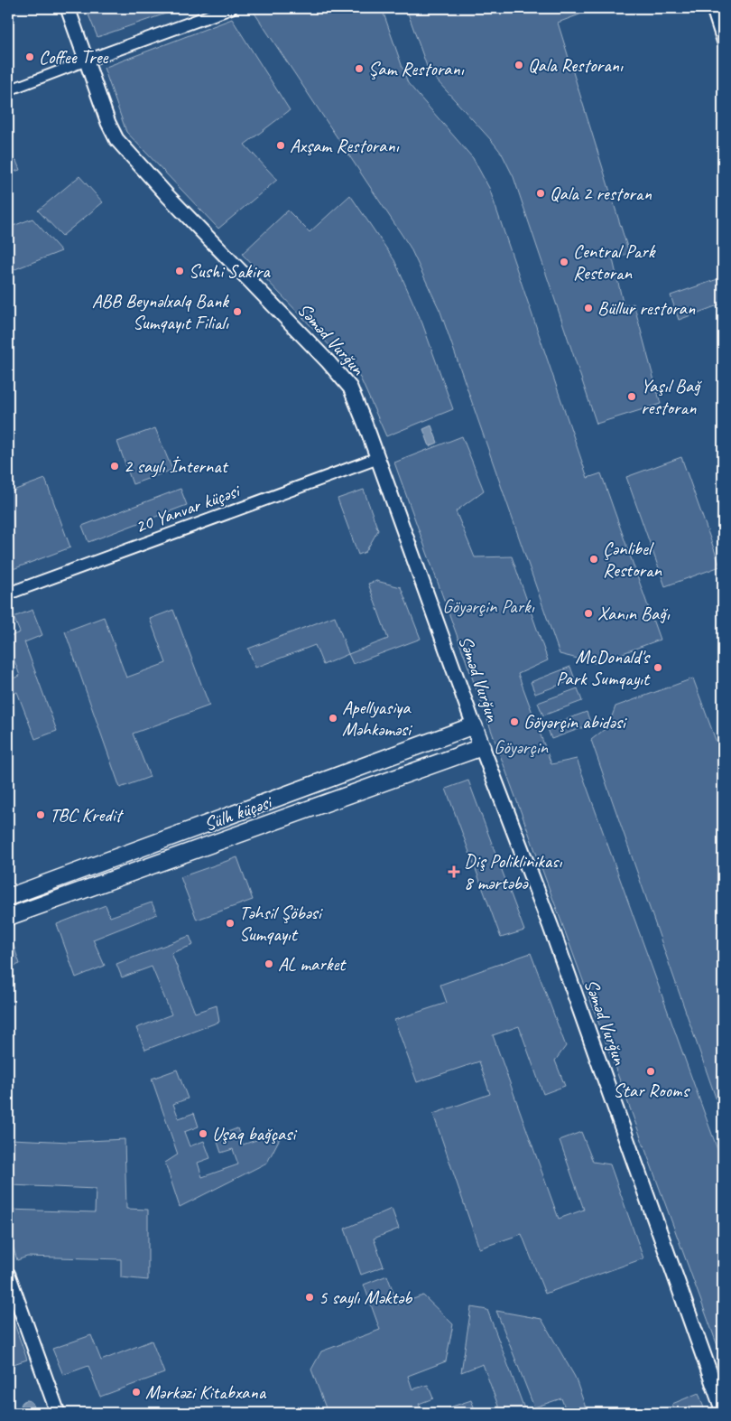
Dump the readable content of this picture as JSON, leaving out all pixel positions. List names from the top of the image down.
{
  "streets": {
    "highway": ["Səməd Vurğun", "Sülh küçəsi"],
    "street": ["20 Yanvar küçəsi"]
  },
  "crossings": [
    ["Səməd Vurğun", "20 Yanvar küçəsi"],
    ["Səməd Vurğun", "Sülh küçəsi"]
  ],
  "parks": ["Göyərçin Parkı", "Göyərçin"],
  "places": {
    "other": [
      "Coffee Tree",
      "Qala Restoranı",
      "Şam Restoranı",
      "Axşam Restoranı",
      "Qala 2 restoran",
      "Central Park Restoran",
      "Sushi Sakira",
      "Büllur restoran",
      "ABB Beynəlxalq Bank Sumqayıt Filialı",
      "Yaşıl Bağ restoran",
      "2 saylı İnternat",
      "Çənlibel Restoran",
      "Xanın Bağı",
      "McDonald's Park Sumqayıt",
      "Apellyasiya Məhkəməsi",
      "Göyərçin abidəsi",
      "TBC Kredit",
      "Təhsil Şöbəsi Sumqayıt",
      "AL market",
      "Star Rooms",
      "Uşaq bağçasi",
      "5 saylı Məktəb",
      "Mərkəzi Kitabxana"
    ],
    "health": ["Diş Poliklinikası 8 mərtəbə"]
  }
}
